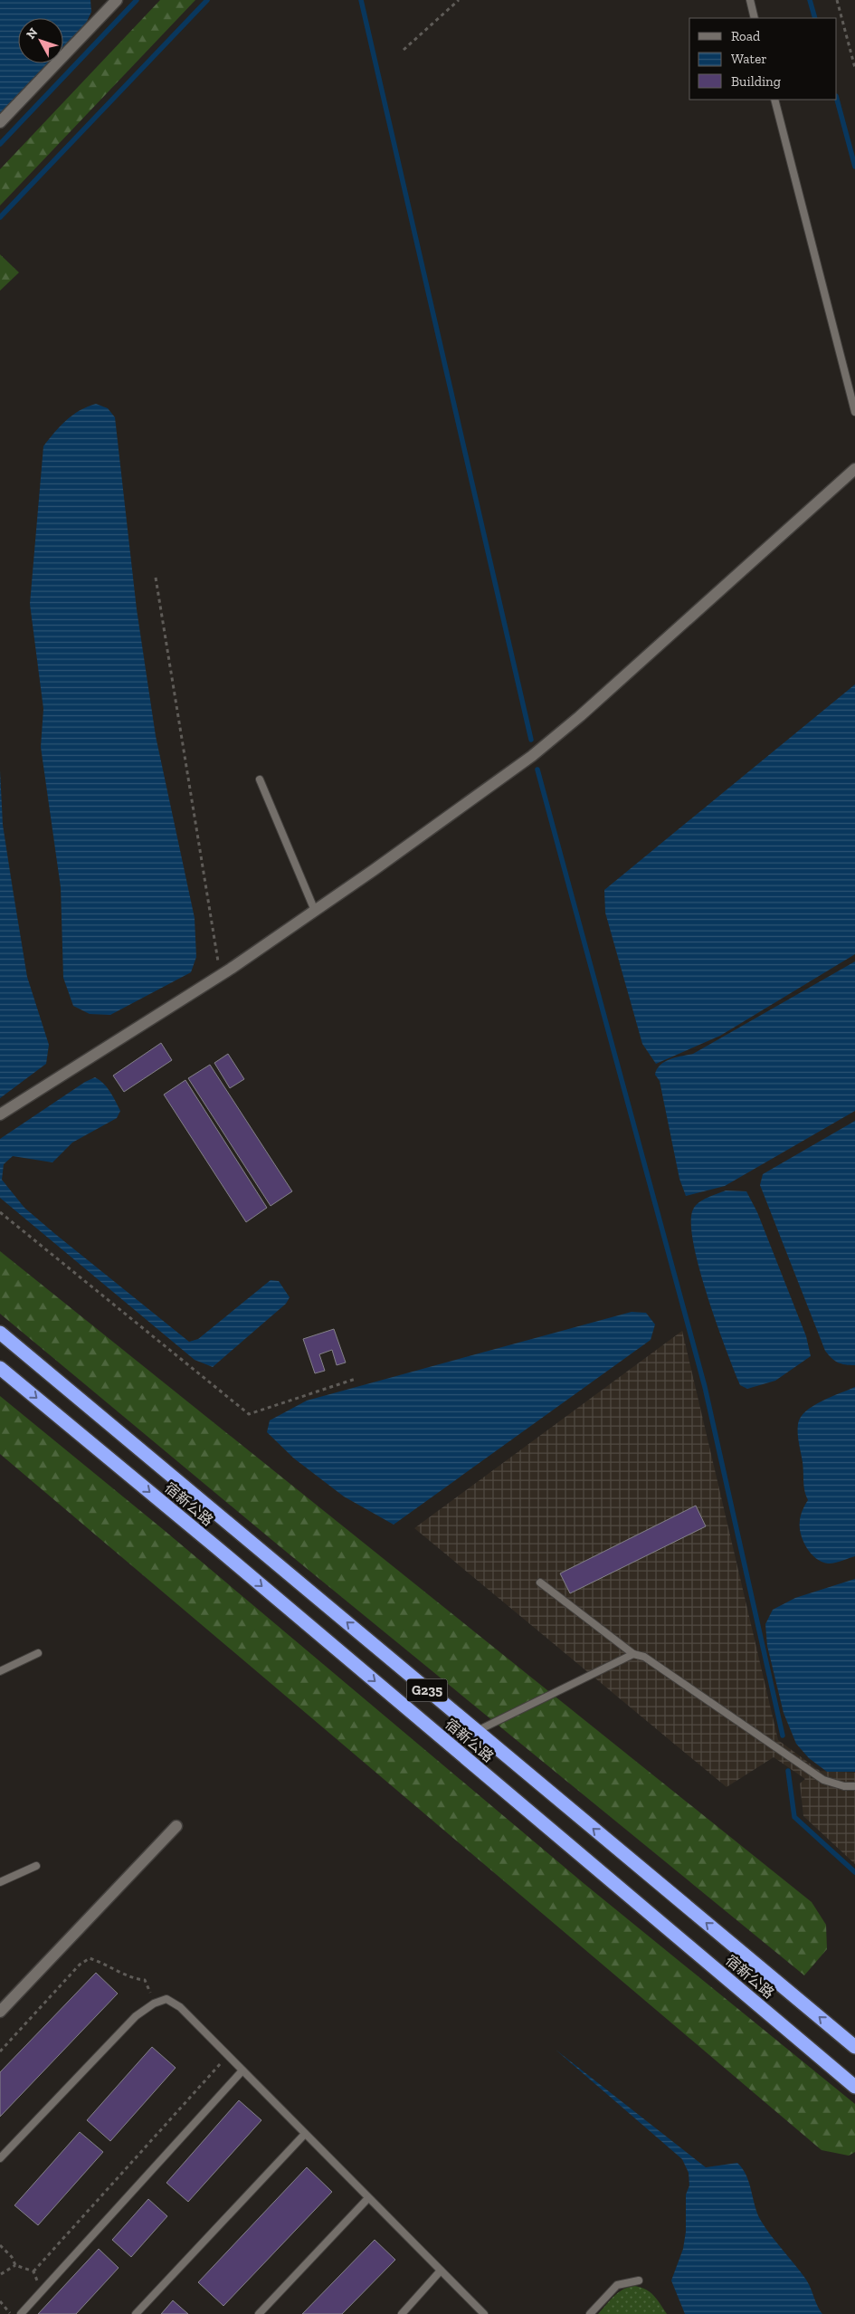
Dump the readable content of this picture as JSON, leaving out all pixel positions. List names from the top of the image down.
{
  "streets": {
    "highway": ["宿新公路", "G235"]
  },
  "legend": ["Road", "Water", "Building"],
  "north": "top left"
}
